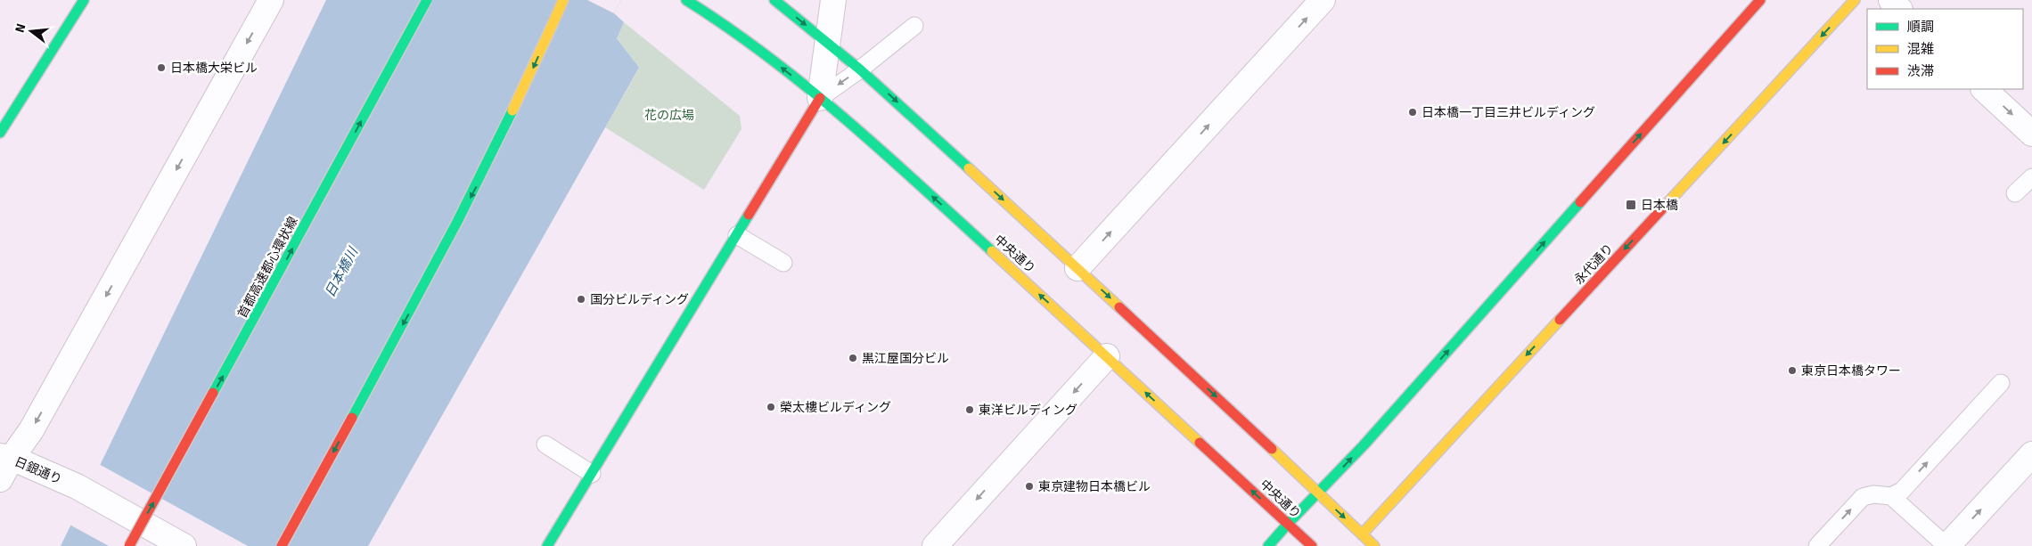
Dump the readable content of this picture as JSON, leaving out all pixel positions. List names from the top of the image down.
{
  "streets": {
    "main road": ["中央通り", "永代通り", "首都高速都心環状線"],
    "street": ["日銀通り"]
  },
  "one_way": ["首都高速都心環状線"],
  "water": ["日本橋川"],
  "parks": ["花の広場"],
  "places": {
    "other": [
      "日本橋大栄ビル",
      "日本橋一丁目三井ビルディング",
      "国分ビルディング",
      "黒江屋国分ビル",
      "東京日本橋タワー",
      "榮太樓ビルディング",
      "東洋ビルディング",
      "東京建物日本橋ビル"
    ],
    "transit": ["日本橋"]
  },
  "legend": ["順調", "混雑", "渋滞"],
  "north": "left"
}
